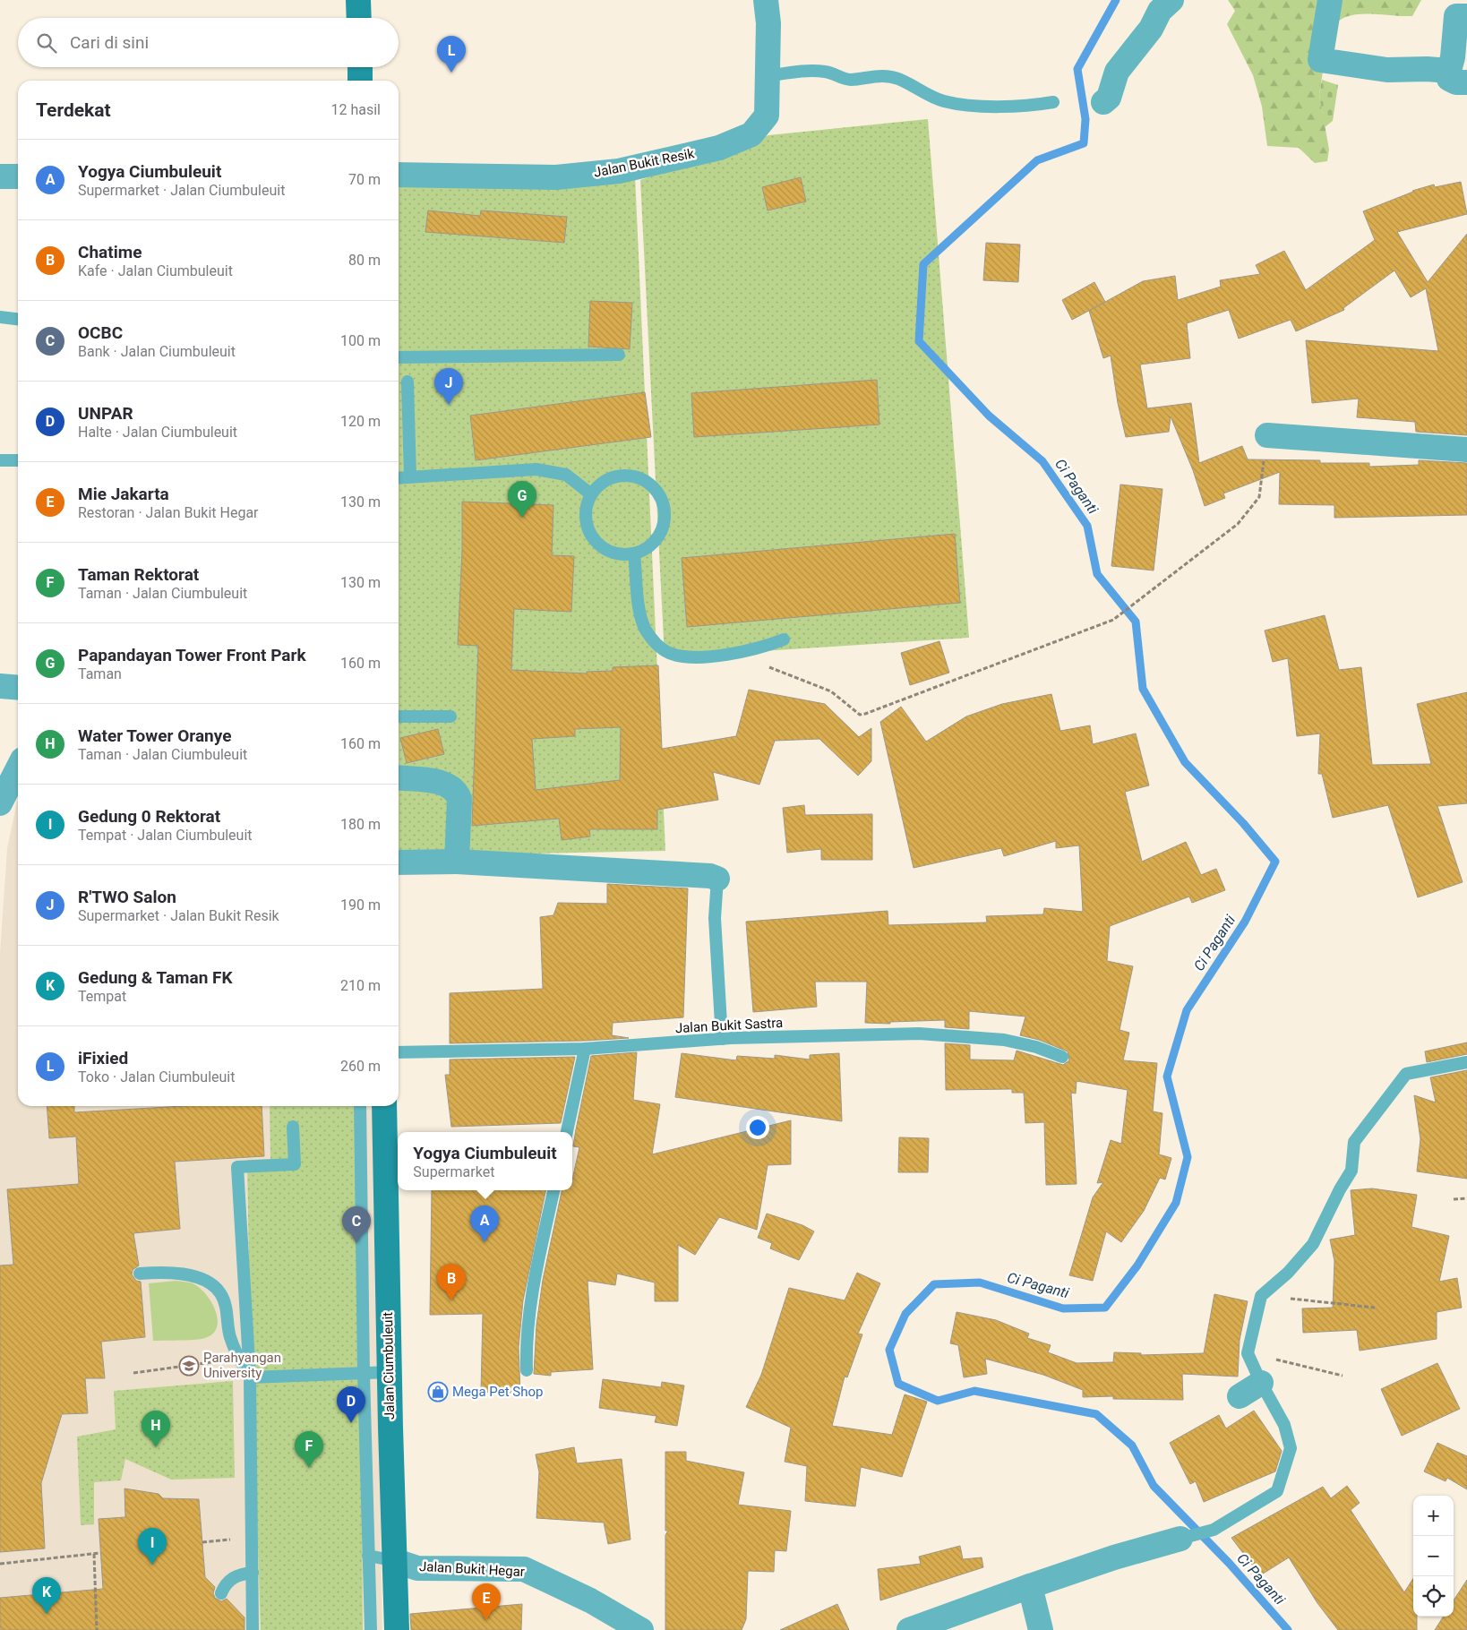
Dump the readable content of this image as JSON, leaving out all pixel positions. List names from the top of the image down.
{
  "streets": {
    "main road": ["Jalan Ciumbuleuit"],
    "street": ["Jalan Bukit Resik", "Jalan Bukit Hegar"],
    "lane": ["Jalan Bukit Sastra"]
  },
  "crossings": [
    ["Jalan Ciumbuleuit", "Jalan Bukit Hegar"]
  ],
  "water": ["Ci Paganti"],
  "places": {
    "school or university": ["Parahyangan University"],
    "shop": ["Mega Pet Shop"]
  },
  "page": {
    "search": "Cari di sini",
    "pins": [
      "L",
      "J",
      "G",
      "A",
      "C",
      "B",
      "D",
      "H",
      "F",
      "I",
      "K",
      "E"
    ],
    "heading": ["Terdekat", "12 hasil"],
    "list": [
      {
        "mark": "A",
        "name": "Yogya Ciumbuleuit",
        "note": "Supermarket · Jalan Ciumbuleuit",
        "value": "70 m"
      },
      {
        "mark": "B",
        "name": "Chatime",
        "note": "Kafe · Jalan Ciumbuleuit",
        "value": "80 m"
      },
      {
        "mark": "C",
        "name": "OCBC",
        "note": "Bank · Jalan Ciumbuleuit",
        "value": "100 m"
      },
      {
        "mark": "D",
        "name": "UNPAR",
        "note": "Halte · Jalan Ciumbuleuit",
        "value": "120 m"
      },
      {
        "mark": "E",
        "name": "Mie Jakarta",
        "note": "Restoran · Jalan Bukit Hegar",
        "value": "130 m"
      },
      {
        "mark": "F",
        "name": "Taman Rektorat",
        "note": "Taman · Jalan Ciumbuleuit",
        "value": "130 m"
      },
      {
        "mark": "G",
        "name": "Papandayan Tower Front Park",
        "note": "Taman",
        "value": "160 m"
      },
      {
        "mark": "H",
        "name": "Water Tower Oranye",
        "note": "Taman · Jalan Ciumbuleuit",
        "value": "160 m"
      },
      {
        "mark": "I",
        "name": "Gedung 0 Rektorat",
        "note": "Tempat · Jalan Ciumbuleuit",
        "value": "180 m"
      },
      {
        "mark": "J",
        "name": "R'TWO Salon",
        "note": "Supermarket · Jalan Bukit Resik",
        "value": "190 m"
      },
      {
        "mark": "K",
        "name": "Gedung & Taman FK",
        "note": "Tempat",
        "value": "210 m"
      },
      {
        "mark": "L",
        "name": "iFixied",
        "note": "Toko · Jalan Ciumbuleuit",
        "value": "260 m"
      }
    ],
    "popup": ["Yogya Ciumbuleuit", "Supermarket"],
    "map_buttons": ["+", "−"]
  }
}
